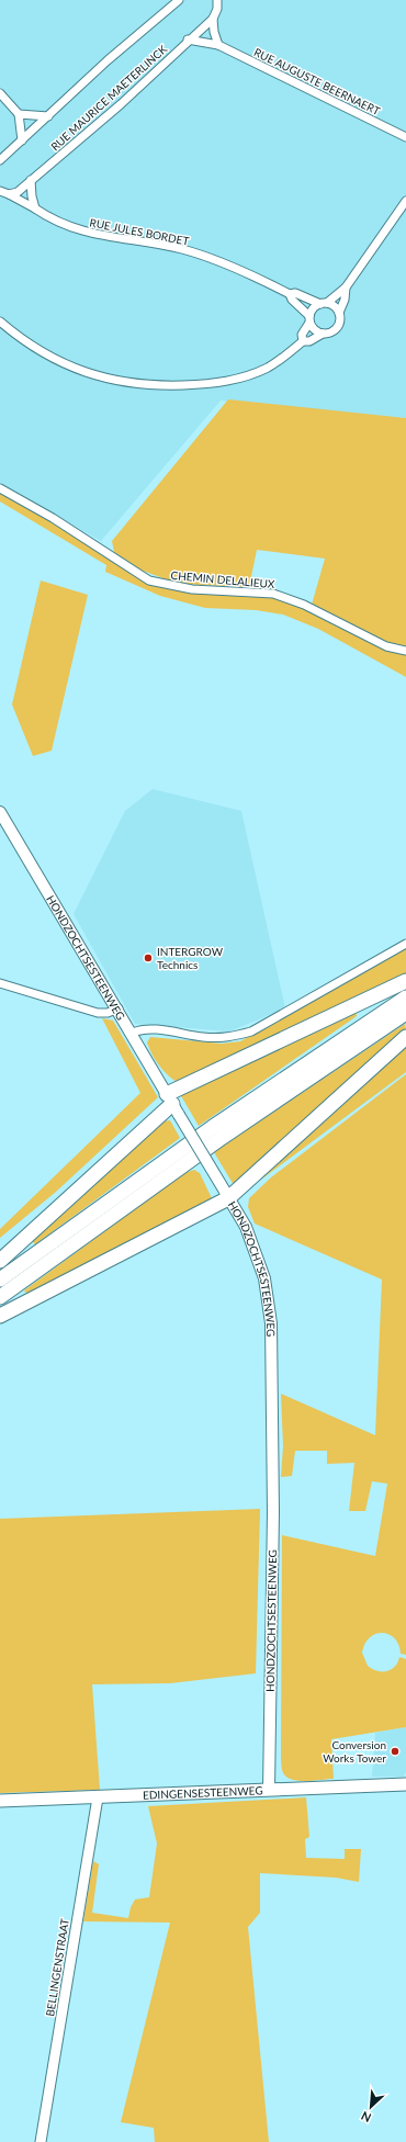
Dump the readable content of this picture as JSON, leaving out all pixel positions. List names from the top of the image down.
{
  "streets": {
    "main road": ["HONDZOCHTSESTEENWEG", "EDINGENSESTEENWEG"],
    "street": [
      "RUE AUGUSTE BEERNAERT",
      "RUE MAURICE MAETERLINCK",
      "RUE JULES BORDET",
      "CHEMIN DELALIEUX",
      "BELLINGENSTRAAT"
    ]
  },
  "crossings": [
    ["RUE AUGUSTE BEERNAERT", "RUE MAURICE MAETERLINCK"],
    ["RUE MAURICE MAETERLINCK", "RUE JULES BORDET"],
    ["HONDZOCHTSESTEENWEG", "EDINGENSESTEENWEG"],
    ["EDINGENSESTEENWEG", "BELLINGENSTRAAT"]
  ],
  "places": ["INTERGROW Technics", "Conversion Works Tower"],
  "north": "bottom left"
}
